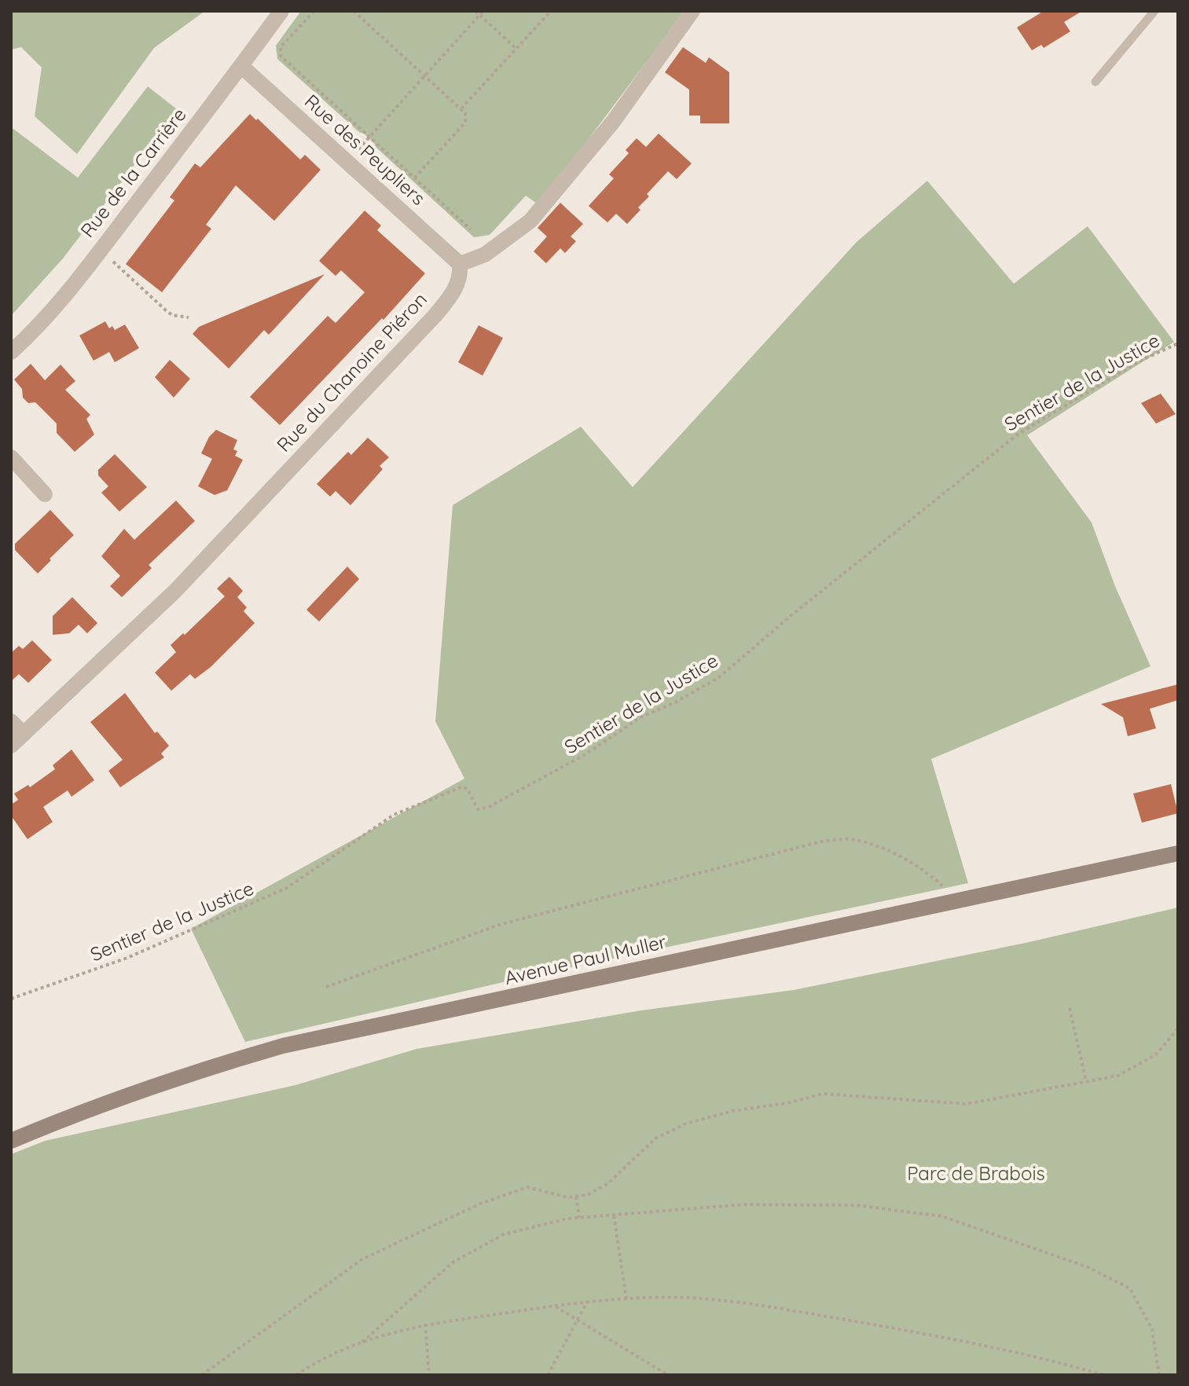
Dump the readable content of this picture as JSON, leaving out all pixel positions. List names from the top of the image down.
{
  "streets": {
    "main road": ["Avenue Paul Muller"],
    "street": ["Rue des Peupliers", "Rue de la Carrière", "Rue du Chanoine Piéron"],
    "path": ["Sentier de la Justice"]
  },
  "crossings": [
    ["Rue des Peupliers", "Rue de la Carrière"],
    ["Rue des Peupliers", "Rue du Chanoine Piéron"]
  ],
  "parks": ["Parc de Brabois"]
}
